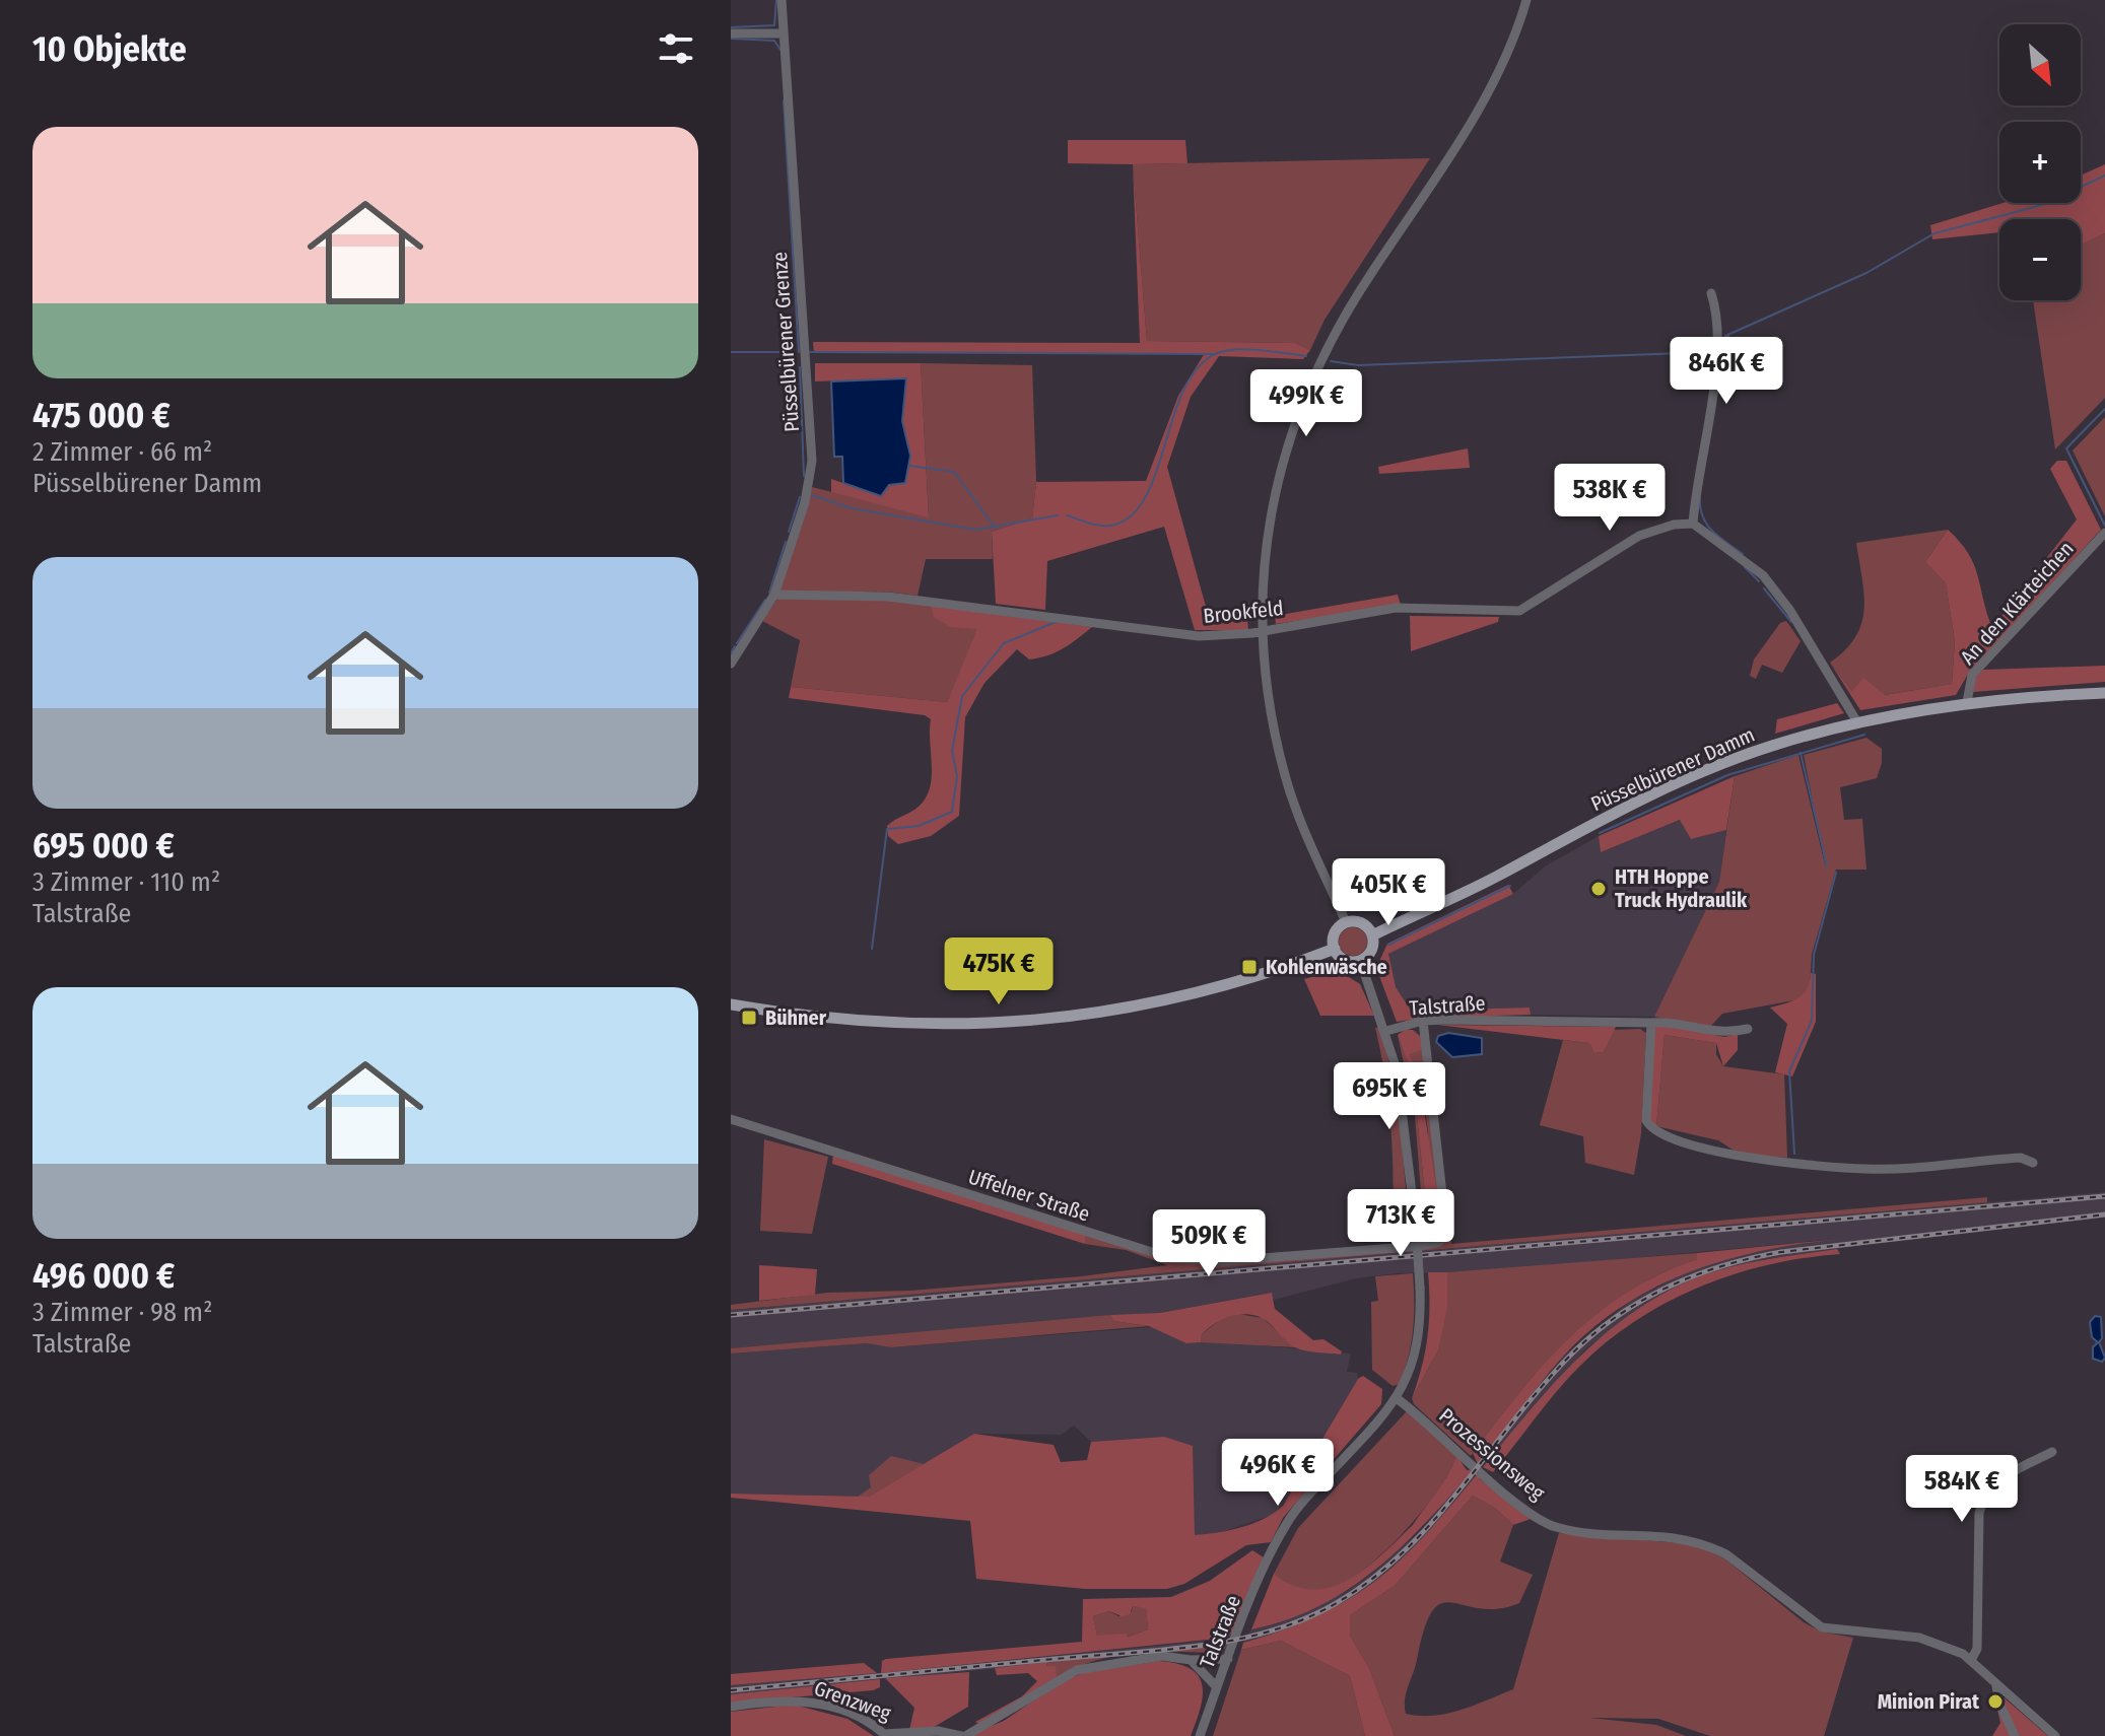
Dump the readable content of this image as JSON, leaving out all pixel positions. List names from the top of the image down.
{
  "streets": {
    "main road": ["Püsselbürener Damm"],
    "street": [
      "Püsselbürener Grenze",
      "An den Klärteichen",
      "Brookfeld",
      "Talstraße",
      "Uffelner Straße",
      "Prozessionsweg",
      "Grenzweg"
    ]
  },
  "crossings": [
    ["Püsselbürener Grenze", "Brookfeld"],
    ["An den Klärteichen", "Püsselbürener Damm"],
    ["Talstraße", "Uffelner Straße"],
    ["Talstraße", "Prozessionsweg"]
  ],
  "places": {
    "other": ["HTH Hoppe Truck Hydraulik", "Minion Pirat"],
    "transit": ["Kohlenwäsche", "Bühner"]
  },
  "north": "bottom right",
  "page": {
    "heading": "10 Objekte",
    "map_buttons": ["+", "−"],
    "list": [
      {
        "name": "475 000 €",
        "note": "2 Zimmer · 66 m² · Püsselbürener Damm"
      },
      {
        "name": "695 000 €",
        "note": "3 Zimmer · 110 m² · Talstraße"
      },
      {
        "name": "496 000 €",
        "note": "3 Zimmer · 98 m² · Talstraße"
      }
    ],
    "price": [
      "846K €",
      "499K €",
      "538K €",
      "405K €",
      "475K €",
      "695K €",
      "713K €",
      "509K €",
      "496K €",
      "584K €"
    ]
  }
}
